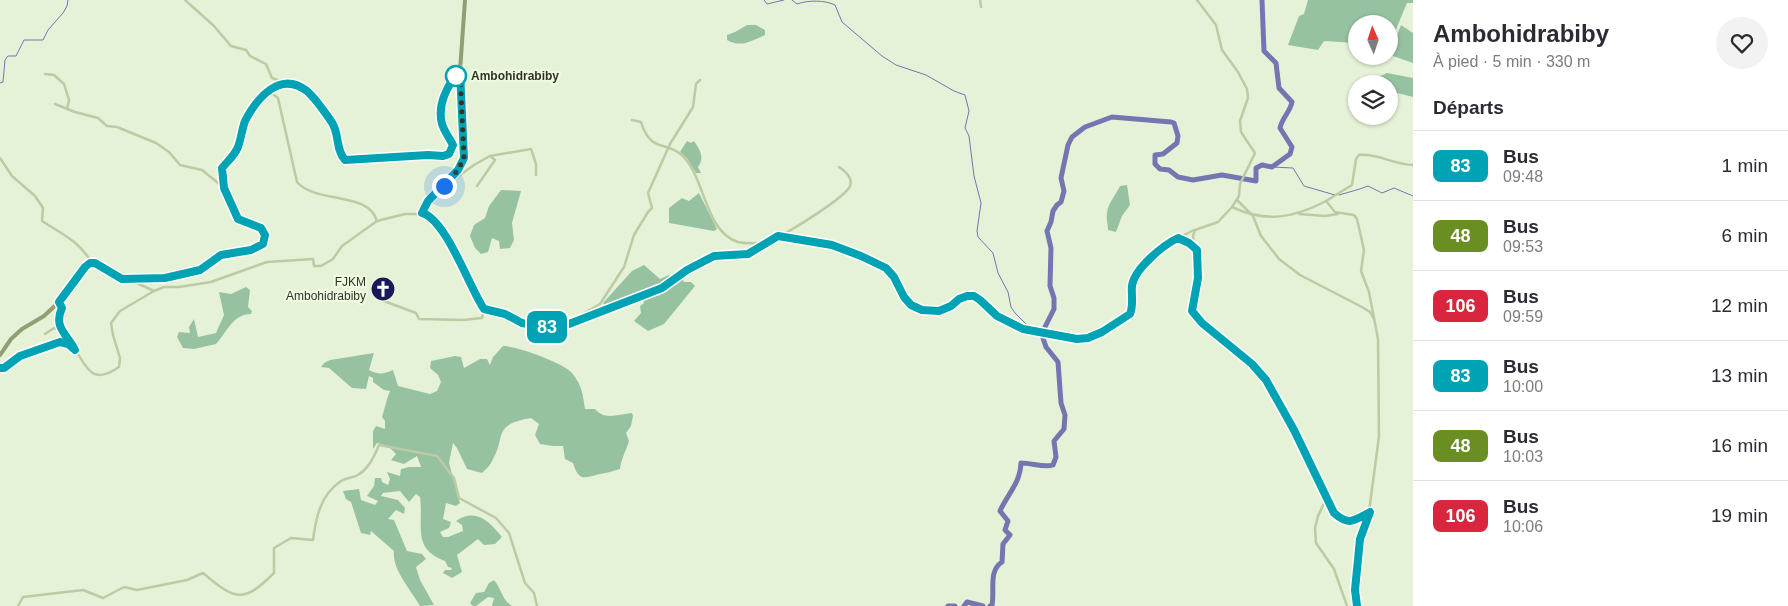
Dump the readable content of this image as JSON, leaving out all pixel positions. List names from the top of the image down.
{
  "places": {
    "other": ["Ambohidrabiby"],
    "church": ["FJKM Ambohidrabiby"]
  },
  "lines": ["bus line 83"],
  "north": "top",
  "page": {
    "on_map": "83",
    "heading": [
      ["Ambohidrabiby", "À pied · 5 min · 330 m"],
      "Départs"
    ],
    "list": [
      {
        "mark": "83",
        "name": "Bus",
        "note": "09:48",
        "value": "1 min"
      },
      {
        "mark": "48",
        "name": "Bus",
        "note": "09:53",
        "value": "6 min"
      },
      {
        "mark": "106",
        "name": "Bus",
        "note": "09:59",
        "value": "12 min"
      },
      {
        "mark": "83",
        "name": "Bus",
        "note": "10:00",
        "value": "13 min"
      },
      {
        "mark": "48",
        "name": "Bus",
        "note": "10:03",
        "value": "16 min"
      },
      {
        "mark": "106",
        "name": "Bus",
        "note": "10:06",
        "value": "19 min"
      }
    ]
  }
}
